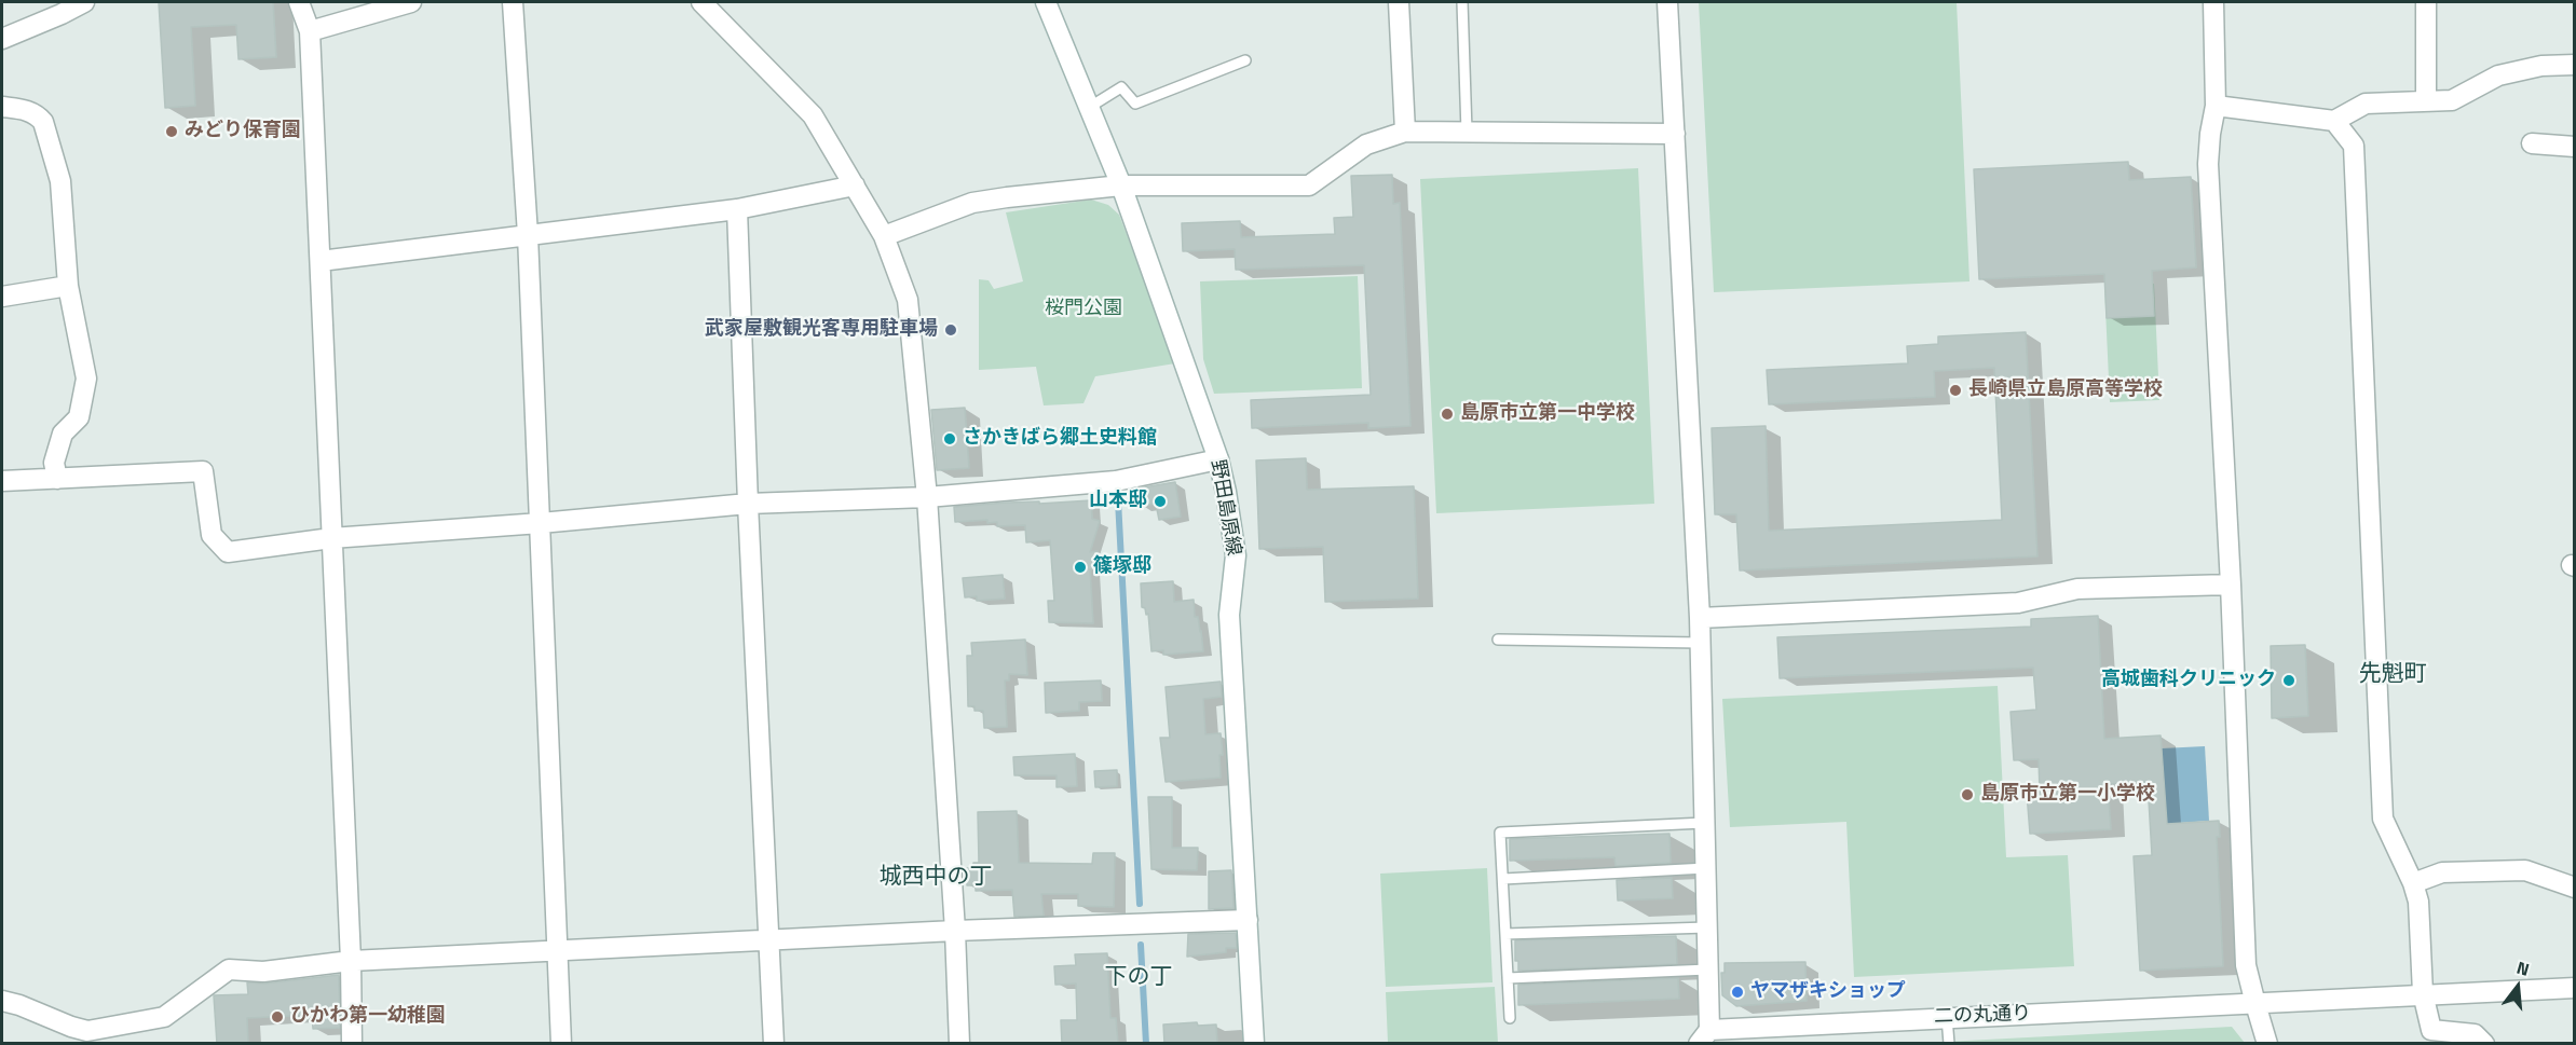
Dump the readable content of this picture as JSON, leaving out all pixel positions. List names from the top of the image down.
{
  "streets": {
    "street": ["野田島原線", "二の丸通り"]
  },
  "districts": ["先魁町", "城西中の丁", "下の丁"],
  "parks": ["桜門公園"],
  "places": [
    "みどり保育園",
    "武家屋敷観光客専用駐車場",
    "長崎県立島原高等学校",
    "島原市立第一中学校",
    "さかきばら郷土史料館",
    "山本邸",
    "篠塚邸",
    "高城歯科クリニック",
    "島原市立第一小学校",
    "ヤマザキショップ",
    "ひかわ第一幼稚園"
  ],
  "north": "top"
}
